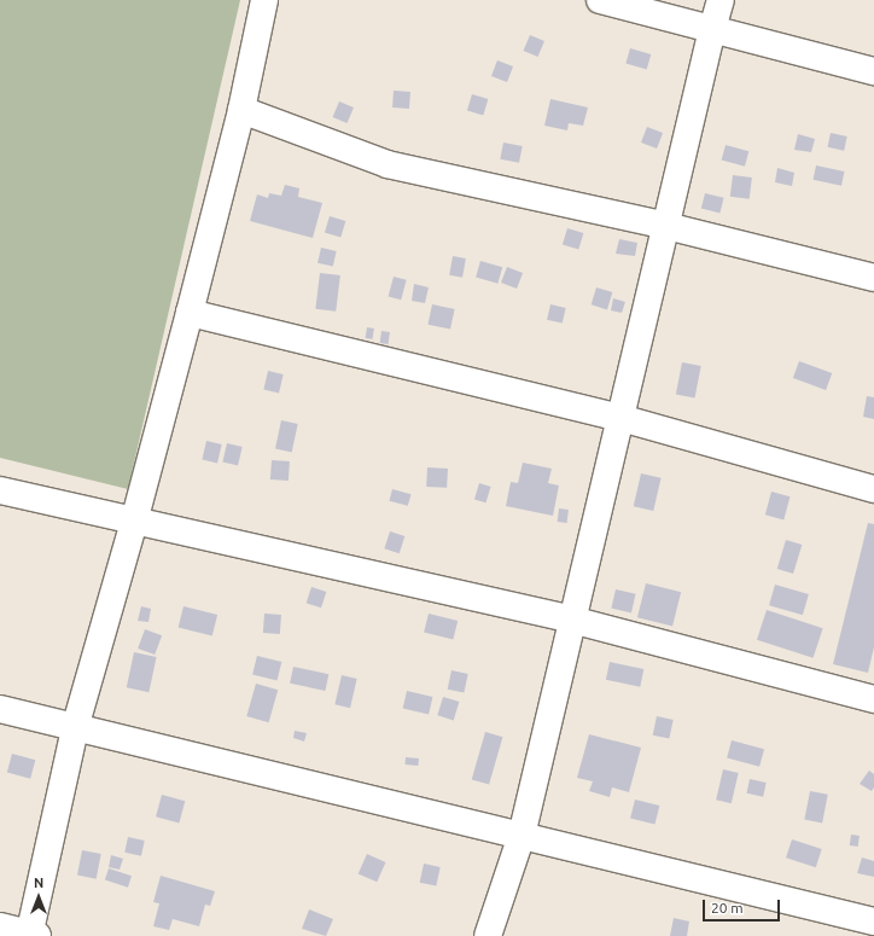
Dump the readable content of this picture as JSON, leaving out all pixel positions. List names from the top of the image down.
{
  "scale_bar": "20 m",
  "north": "top"
}
